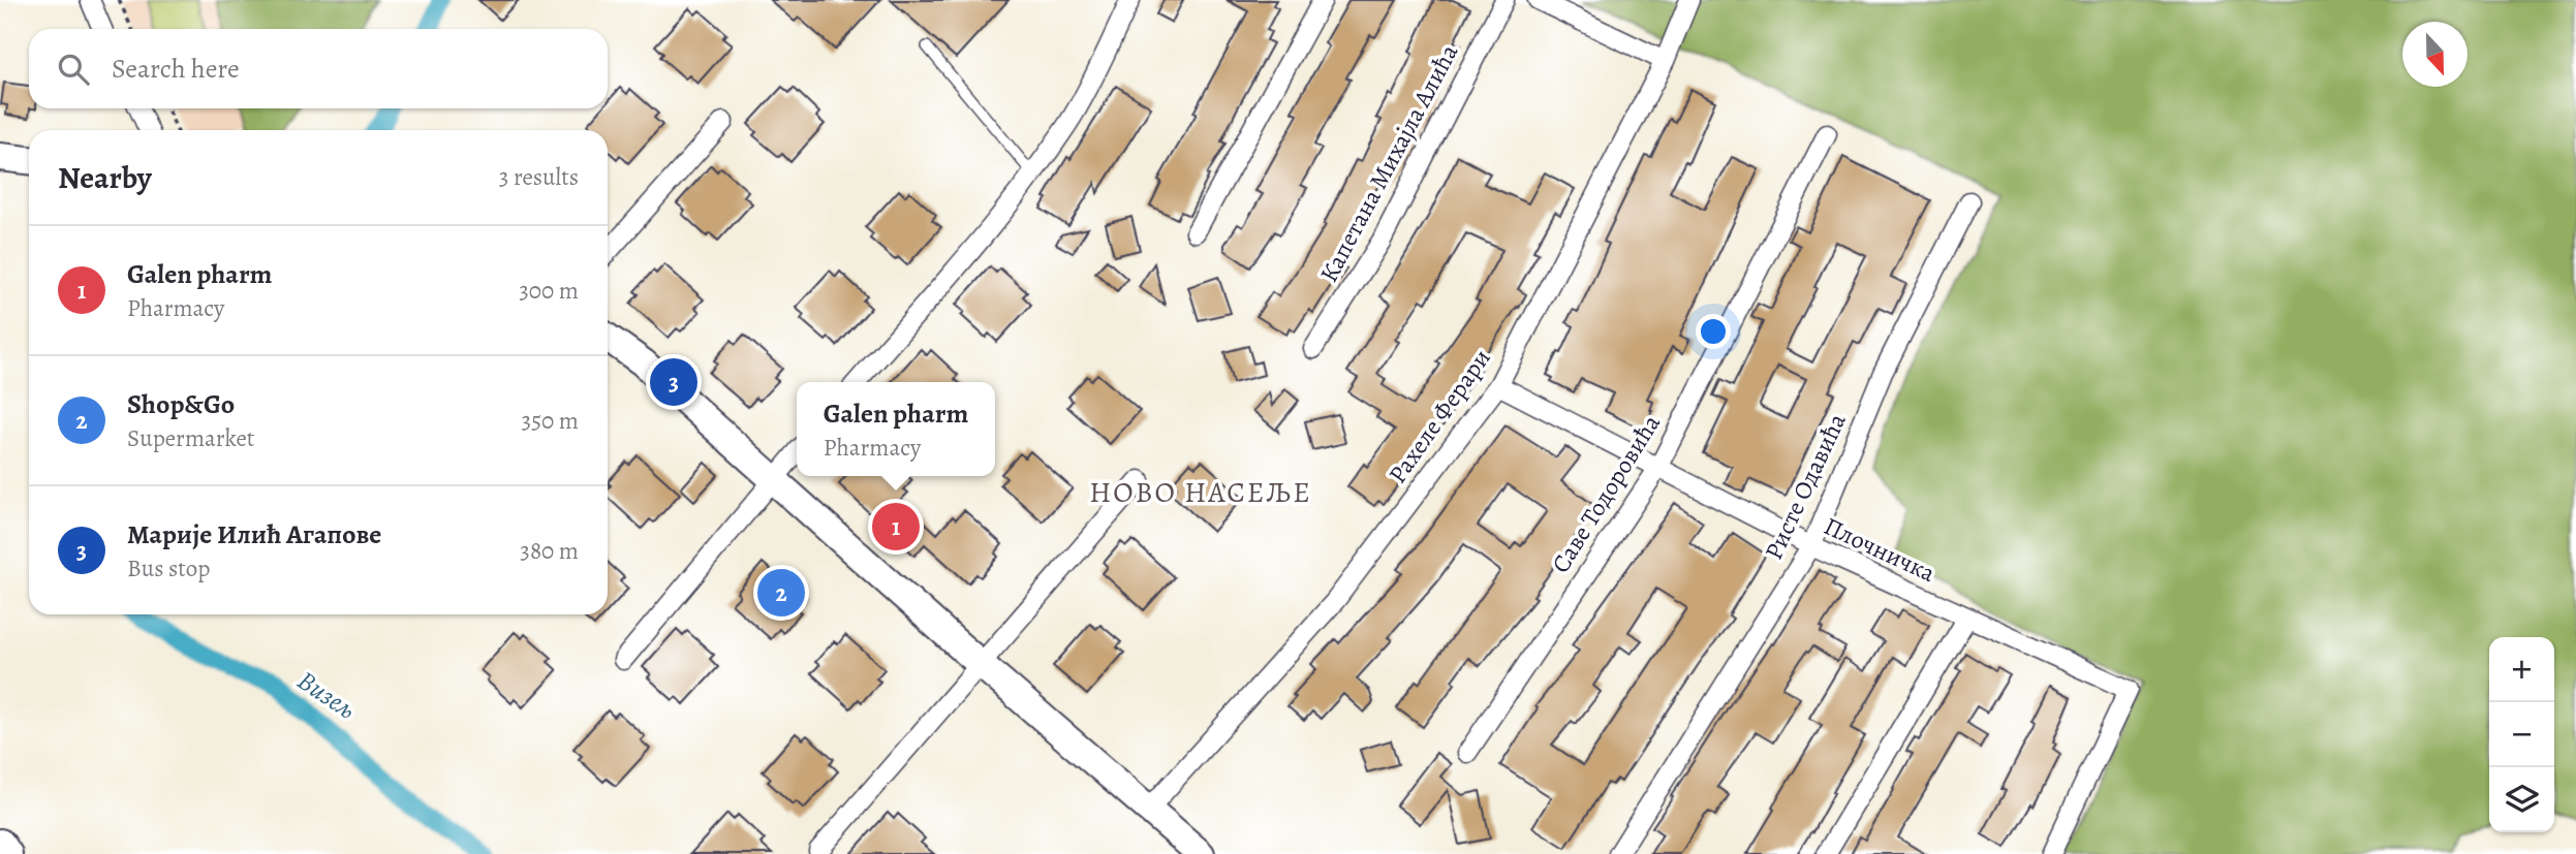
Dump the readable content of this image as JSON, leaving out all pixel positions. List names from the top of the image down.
{
  "streets": {
    "street": [
      "Капетана Михајла Алића",
      "Рахеле Ферари",
      "Ристе Одавића",
      "Саве Тодоровића",
      "Плочничка"
    ]
  },
  "crossings": [
    ["Рахеле Ферари", "Плочничка"],
    ["Ристе Одавића", "Плочничка"],
    ["Саве Тодоровића", "Плочничка"]
  ],
  "districts": ["НОВО НАСЕЉЕ"],
  "water": ["Визељ"],
  "north": "bottom",
  "page": {
    "search": "Search here",
    "heading": ["Nearby", "3 results"],
    "list": [
      {
        "mark": "1",
        "name": "Galen pharm",
        "note": "Pharmacy",
        "value": "300 m"
      },
      {
        "mark": "2",
        "name": "Shop&Go",
        "note": "Supermarket",
        "value": "350 m"
      },
      {
        "mark": "3",
        "name": "Марије Илић Агапове",
        "note": "Bus stop",
        "value": "380 m"
      }
    ],
    "pins": ["3", "1", "2"],
    "popup": ["Galen pharm", "Pharmacy"],
    "map_buttons": ["+", "−"]
  }
}
